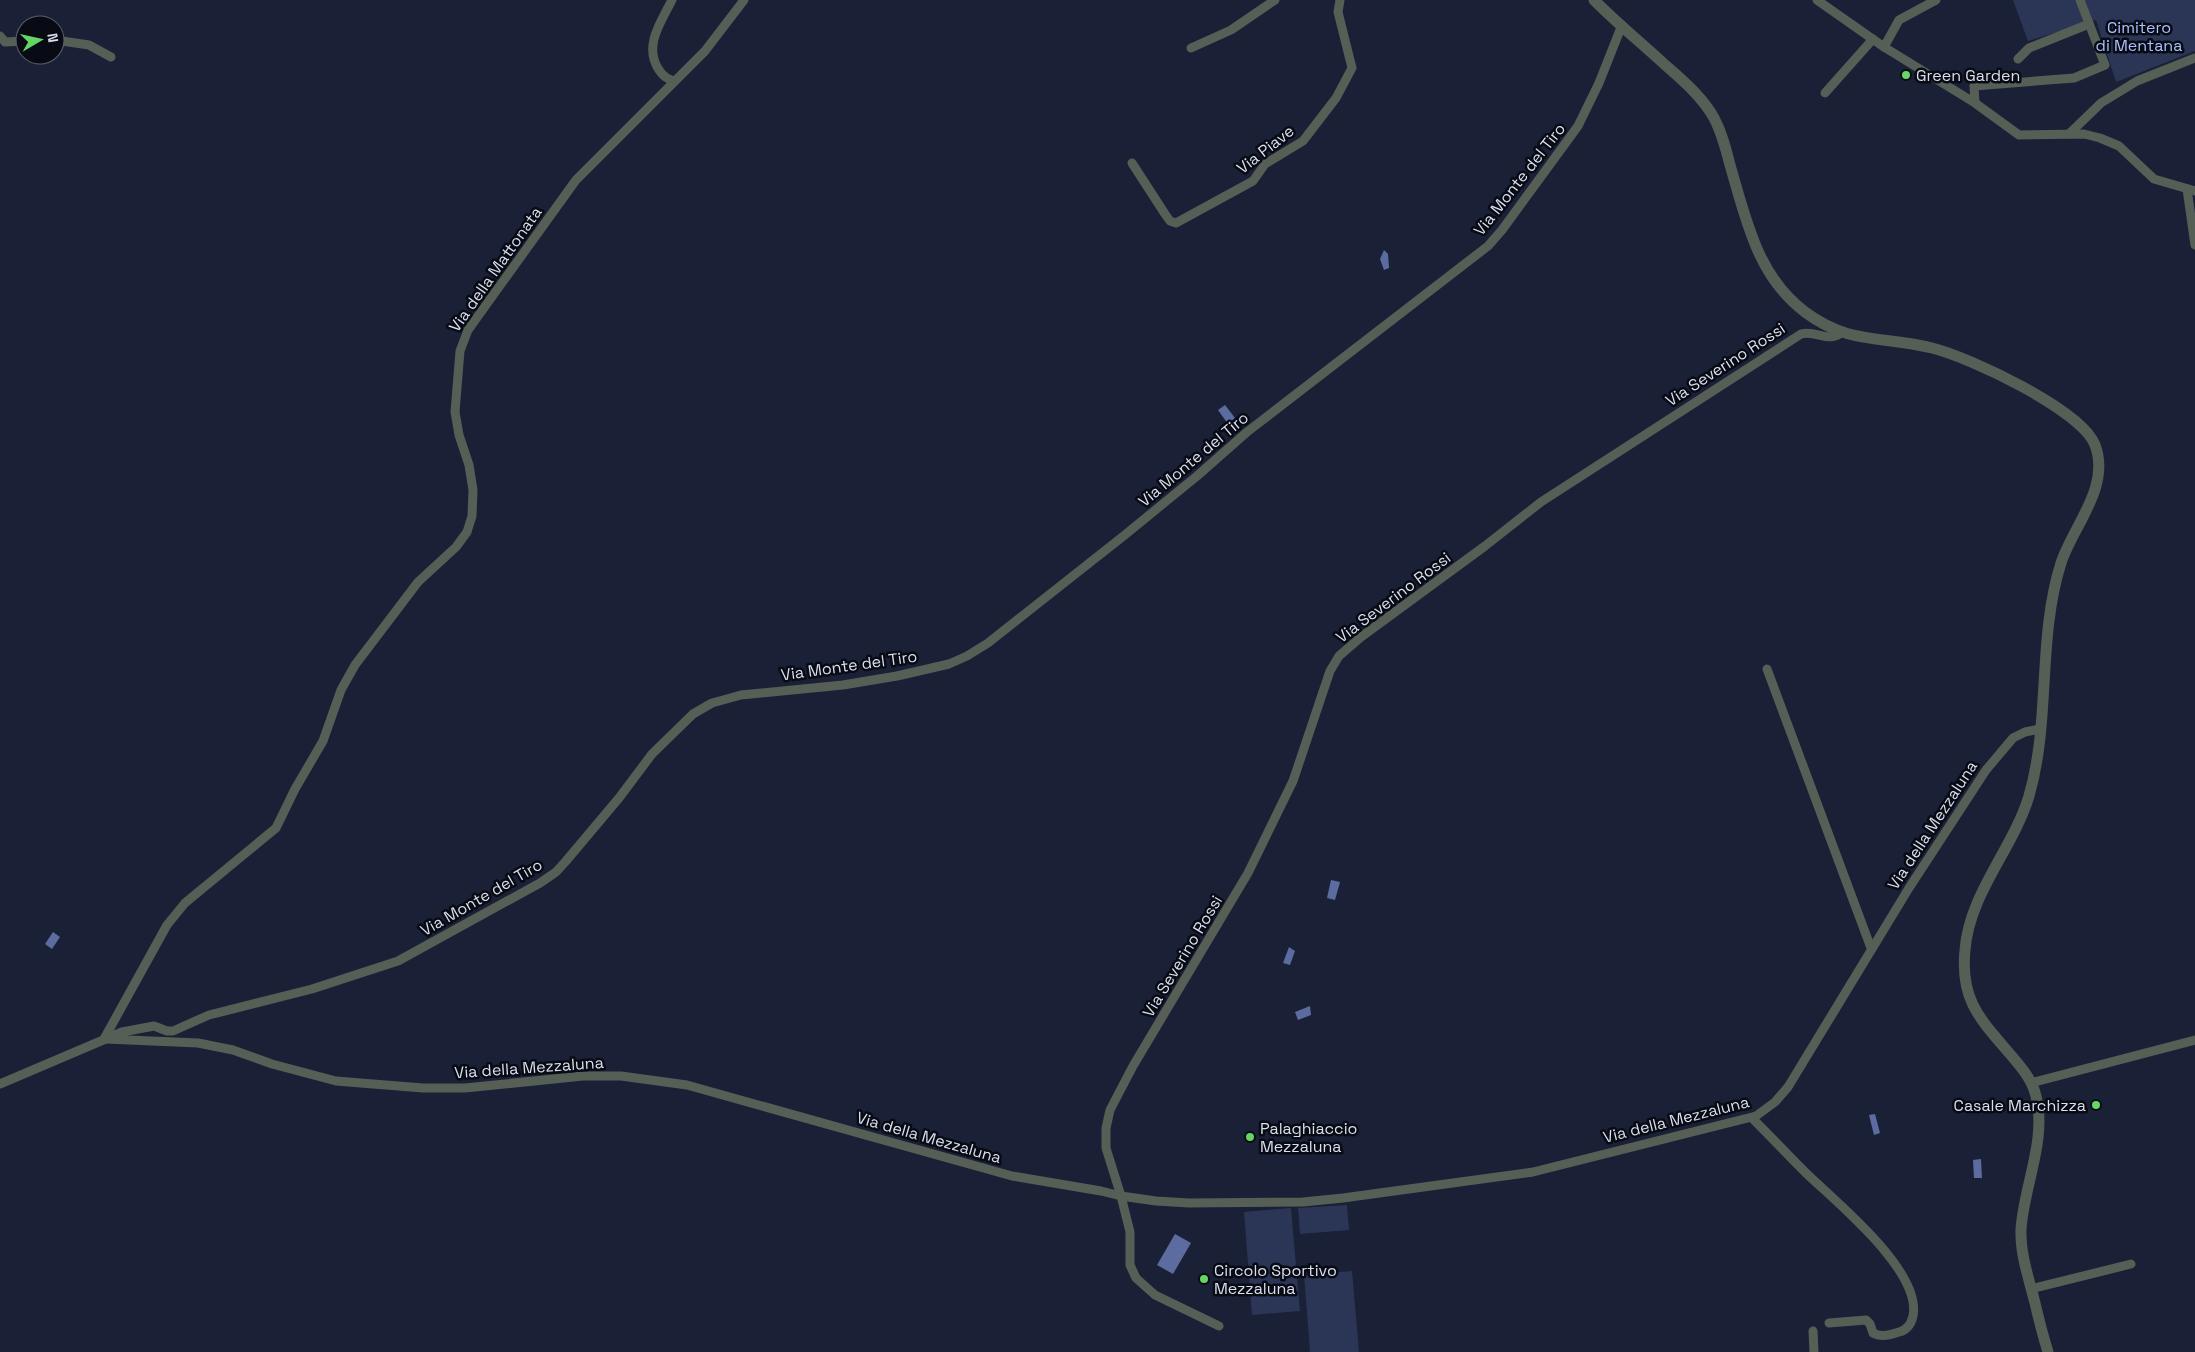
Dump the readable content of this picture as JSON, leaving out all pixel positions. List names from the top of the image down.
{
  "streets": {
    "street": [
      "Via Piave",
      "Via Monte del Tiro",
      "Via della Mattonata",
      "Via Severino Rossi",
      "Via della Mezzaluna"
    ]
  },
  "crossings": [
    ["Via Monte del Tiro", "Via della Mattonata"],
    ["Via Monte del Tiro", "Via della Mezzaluna"],
    ["Via della Mattonata", "Via della Mezzaluna"],
    ["Via Severino Rossi", "Via della Mezzaluna"]
  ],
  "parks": ["Cimitero di Mentana"],
  "places": [
    "Green Garden",
    "Casale Marchizza",
    "Palaghiaccio Mezzaluna",
    "Circolo Sportivo Mezzaluna"
  ],
  "north": "right"
}
